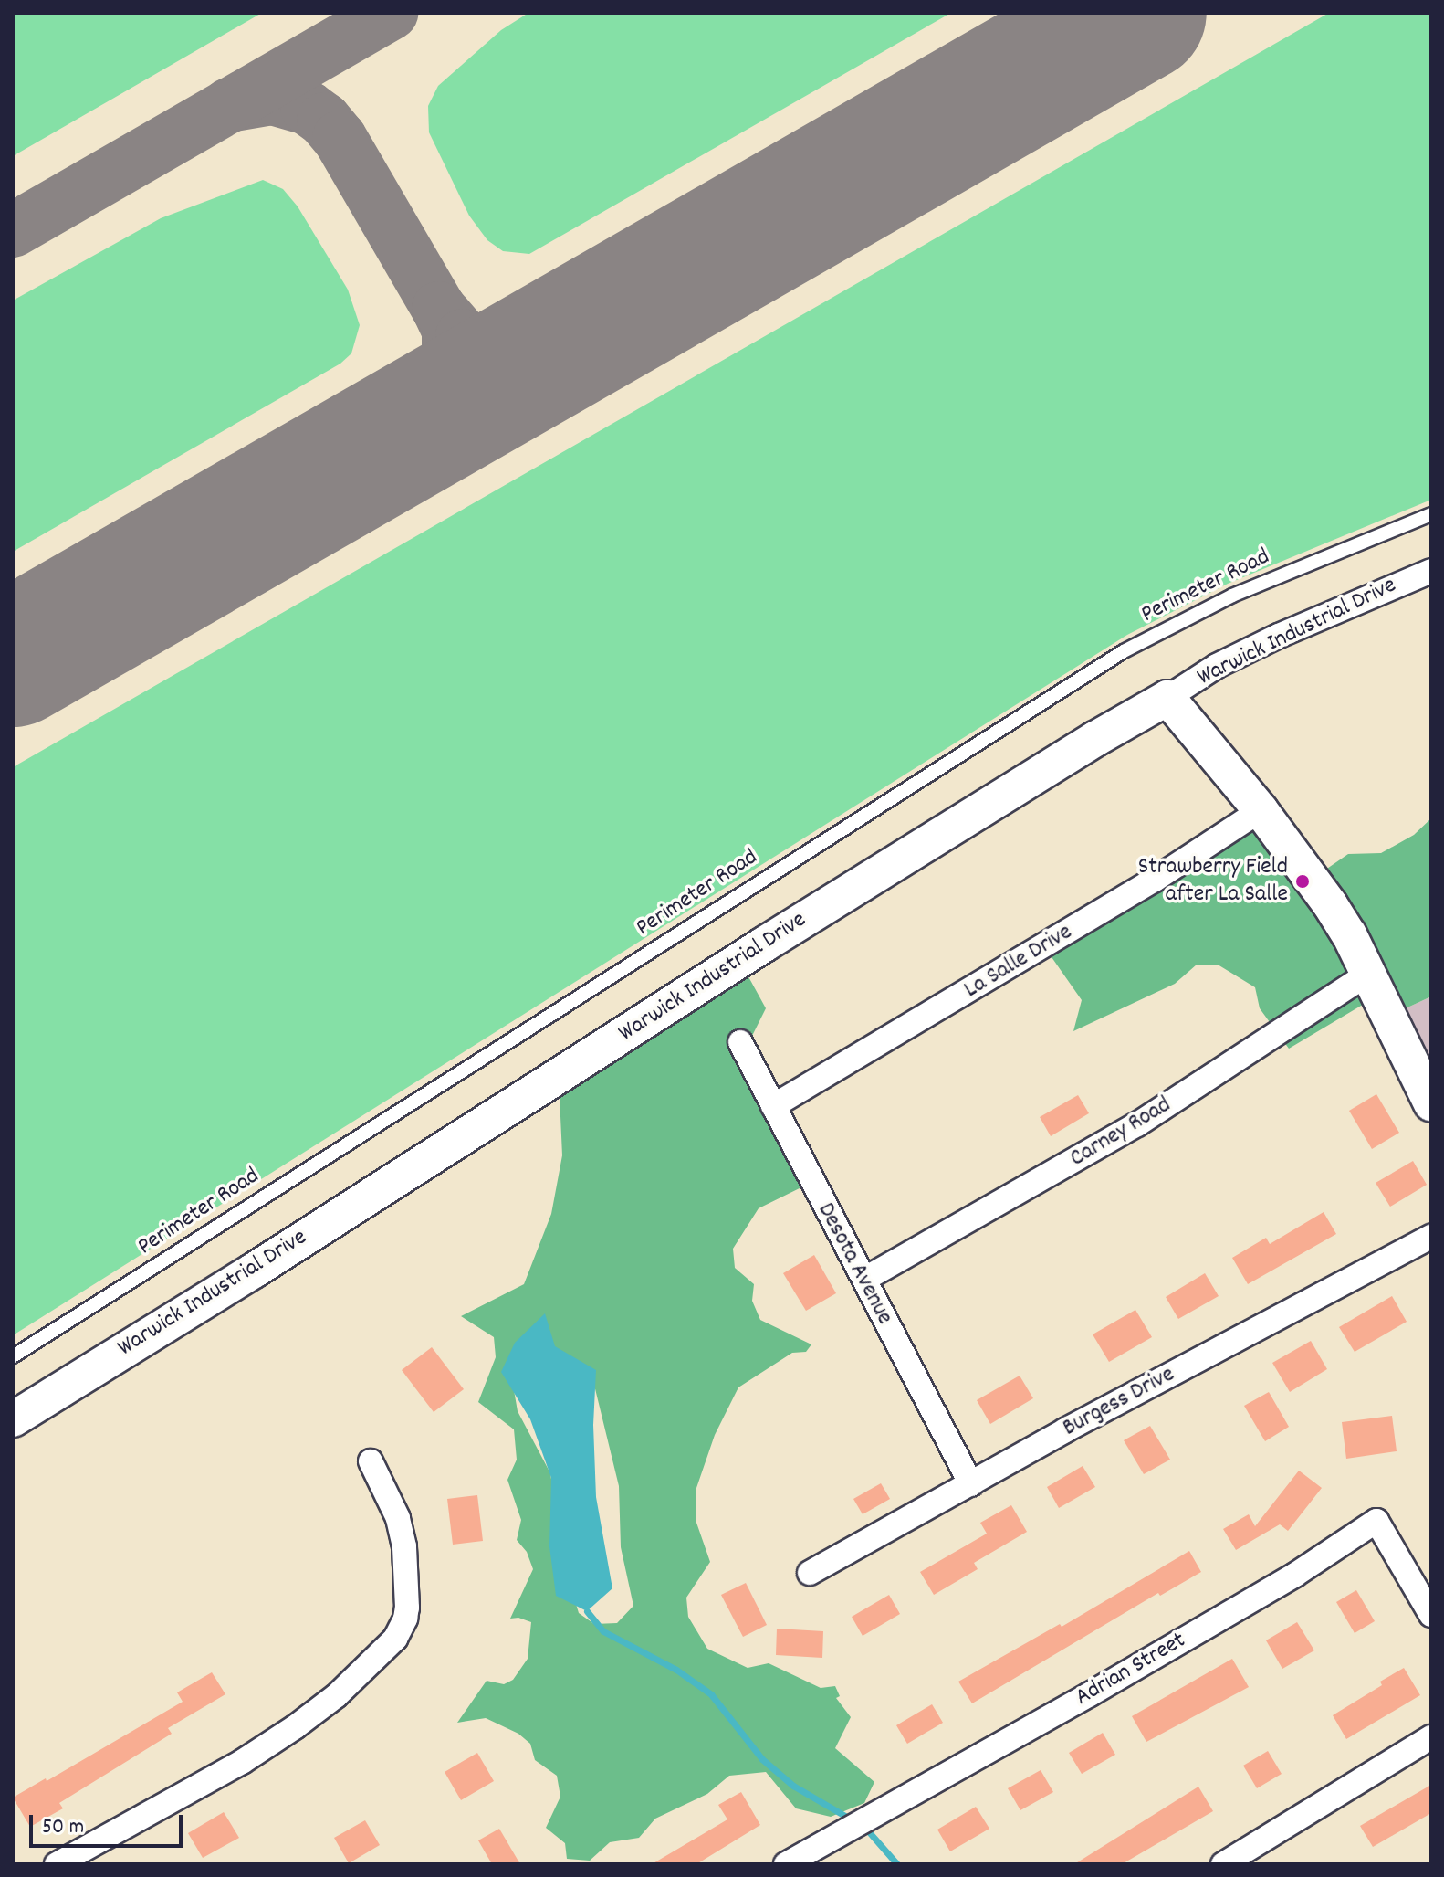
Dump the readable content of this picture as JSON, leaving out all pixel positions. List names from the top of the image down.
{
  "streets": {
    "street": [
      "Warwick Industrial Drive",
      "La Salle Drive",
      "Carney Road",
      "Desota Avenue",
      "Burgess Drive",
      "Adrian Street"
    ],
    "lane": ["Perimeter Road"]
  },
  "crossings": [
    ["La Salle Drive", "Desota Avenue"],
    ["Carney Road", "Desota Avenue"],
    ["Desota Avenue", "Burgess Drive"]
  ],
  "places": ["Strawberry Field after La Salle"],
  "scale_bar": "50 m"
}
